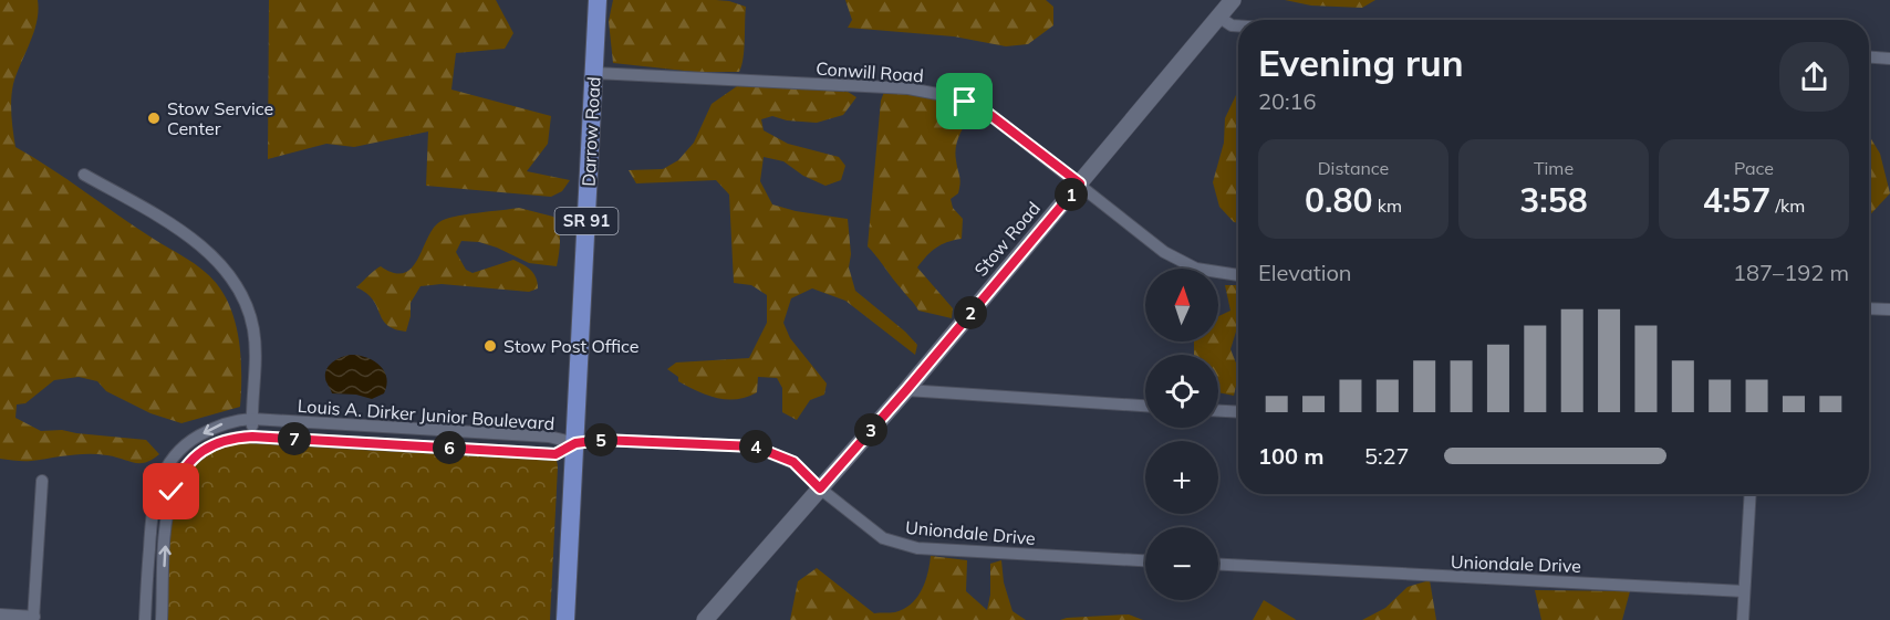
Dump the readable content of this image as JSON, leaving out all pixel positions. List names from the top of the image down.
{
  "streets": {
    "main road": ["Darrow Road", "SR 91"],
    "street": [
      "Conwill Road",
      "Stow Road",
      "Louis A. Dirker Junior Boulevard",
      "Uniondale Drive"
    ]
  },
  "crossings": [
    ["Conwill Road", "Darrow Road"],
    ["Conwill Road", "Stow Road"],
    ["Darrow Road", "Louis A. Dirker Junior Boulevard"],
    ["Darrow Road", "Uniondale Drive"],
    ["Stow Road", "Uniondale Drive"],
    ["Louis A. Dirker Junior Boulevard", "Uniondale Drive"]
  ],
  "places": ["Stow Service Center", "Stow Post Office"],
  "north": "top",
  "page": {
    "heading": ["Evening run", "20:16"],
    "stats": [
      ["Distance", "0.80 km"],
      ["Time", "3:58"],
      ["Pace", "4:57 /km"]
    ],
    "pins": [
      "1",
      "2",
      "3",
      "7",
      "5",
      "4",
      "6"
    ],
    "chart": ["Elevation", "187–192 m"],
    "map_buttons": ["+", "−"],
    "list": [
      {
        "name": "100 m",
        "note": "5:27"
      }
    ]
  }
}
